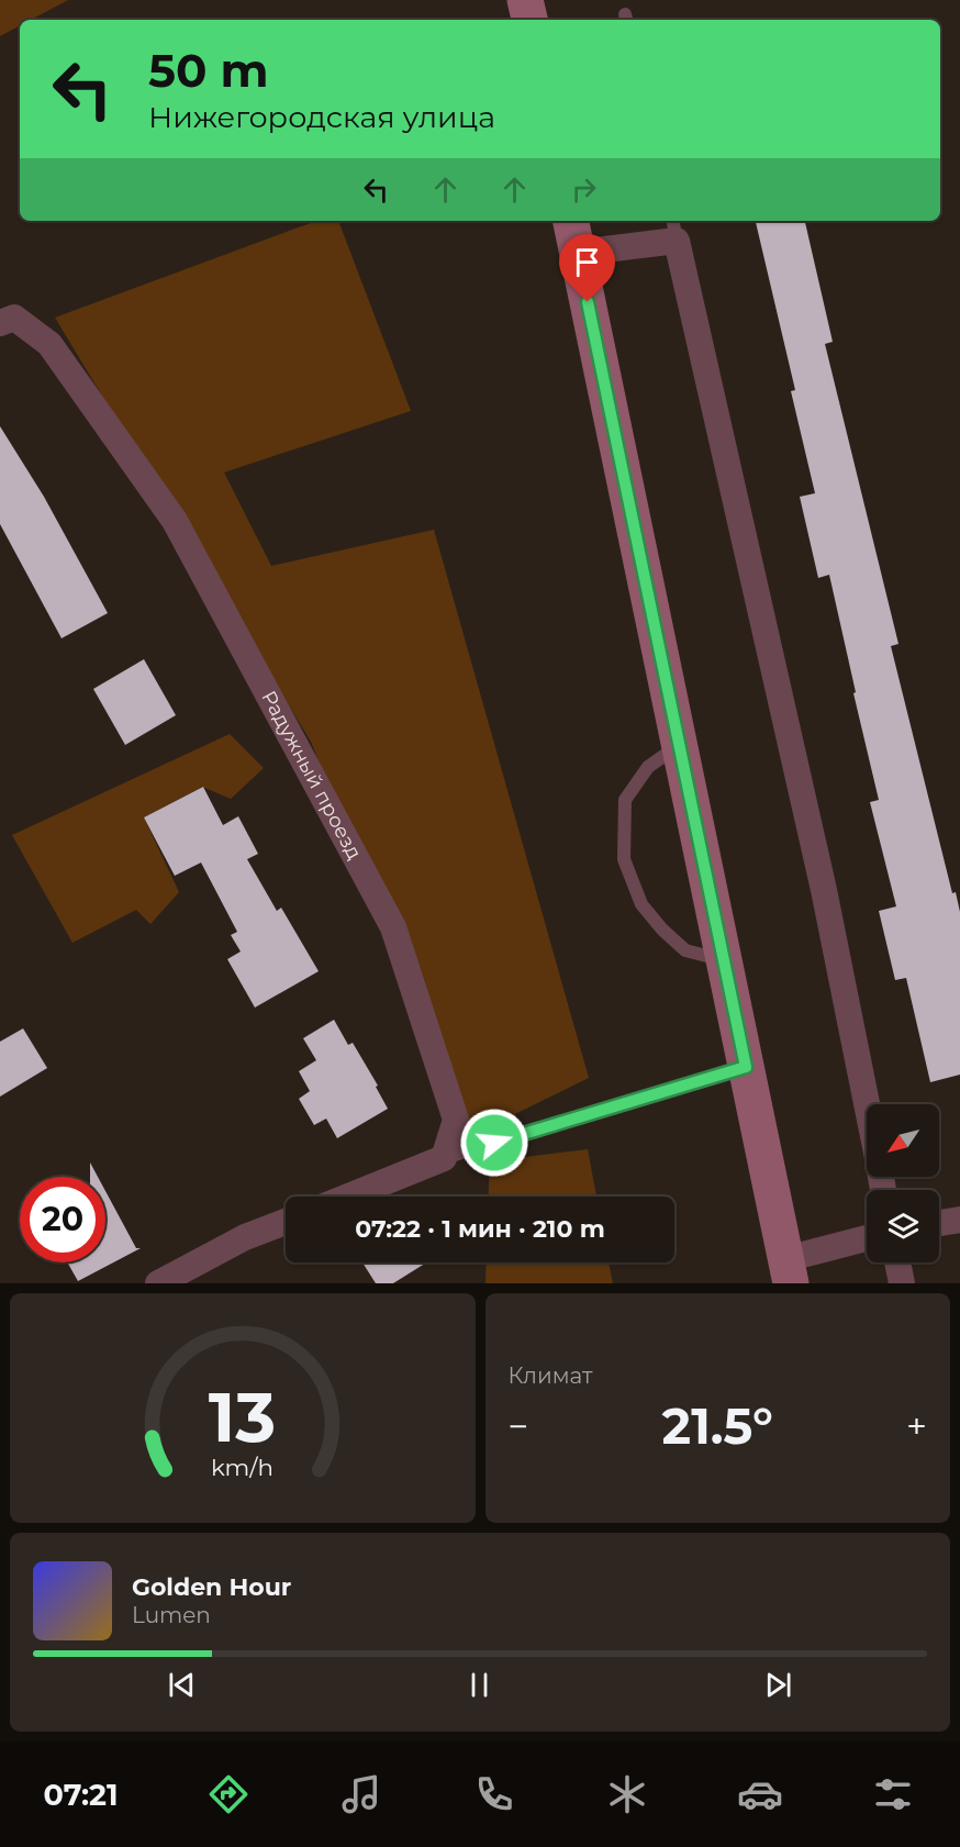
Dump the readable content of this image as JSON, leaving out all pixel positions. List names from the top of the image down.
{
  "streets": {
    "street": ["Радужный проезд"]
  },
  "north": "bottom left",
  "page": {
    "turn": ["50 m", "Нижегородская улица"],
    "limit": "20",
    "trip": "07:22 · 1 мин · 210 m",
    "tile": "Климат",
    "heat": ["−", "21.5°", "+"],
    "song": ["Golden Hour", "Lumen"],
    "tabs": "07:21",
    "gauge": ["13", "km/h"]
  }
}
